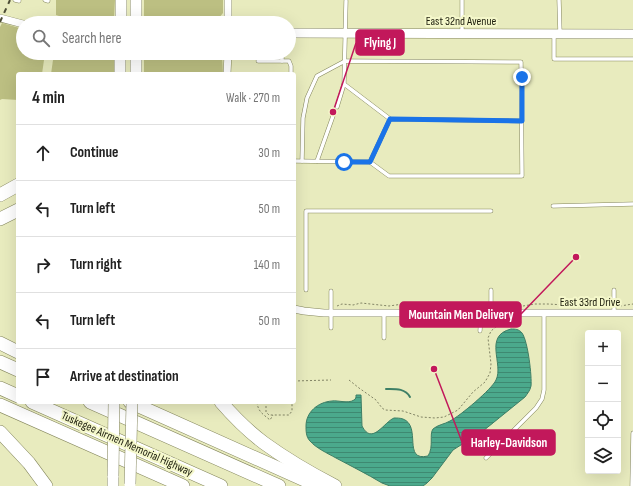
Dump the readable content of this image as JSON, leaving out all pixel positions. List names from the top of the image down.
{
  "streets": {
    "highway": ["Tuskegee Airmen Memorial Highway"],
    "street": ["East 32nd Avenue", "East 33rd Drive"]
  },
  "places": ["Flying J", "Mountain Men Delivery", "Harley-Davidson"],
  "page": {
    "search": "Search here",
    "heading": ["4 min", "Walk · 270 m"],
    "list": [
      ["Continue", "30 m"],
      ["Turn left", "50 m"],
      ["Turn right", "140 m"],
      ["Turn left", "50 m"],
      "Arrive at destination"
    ],
    "map_buttons": ["+", "−"]
  }
}
